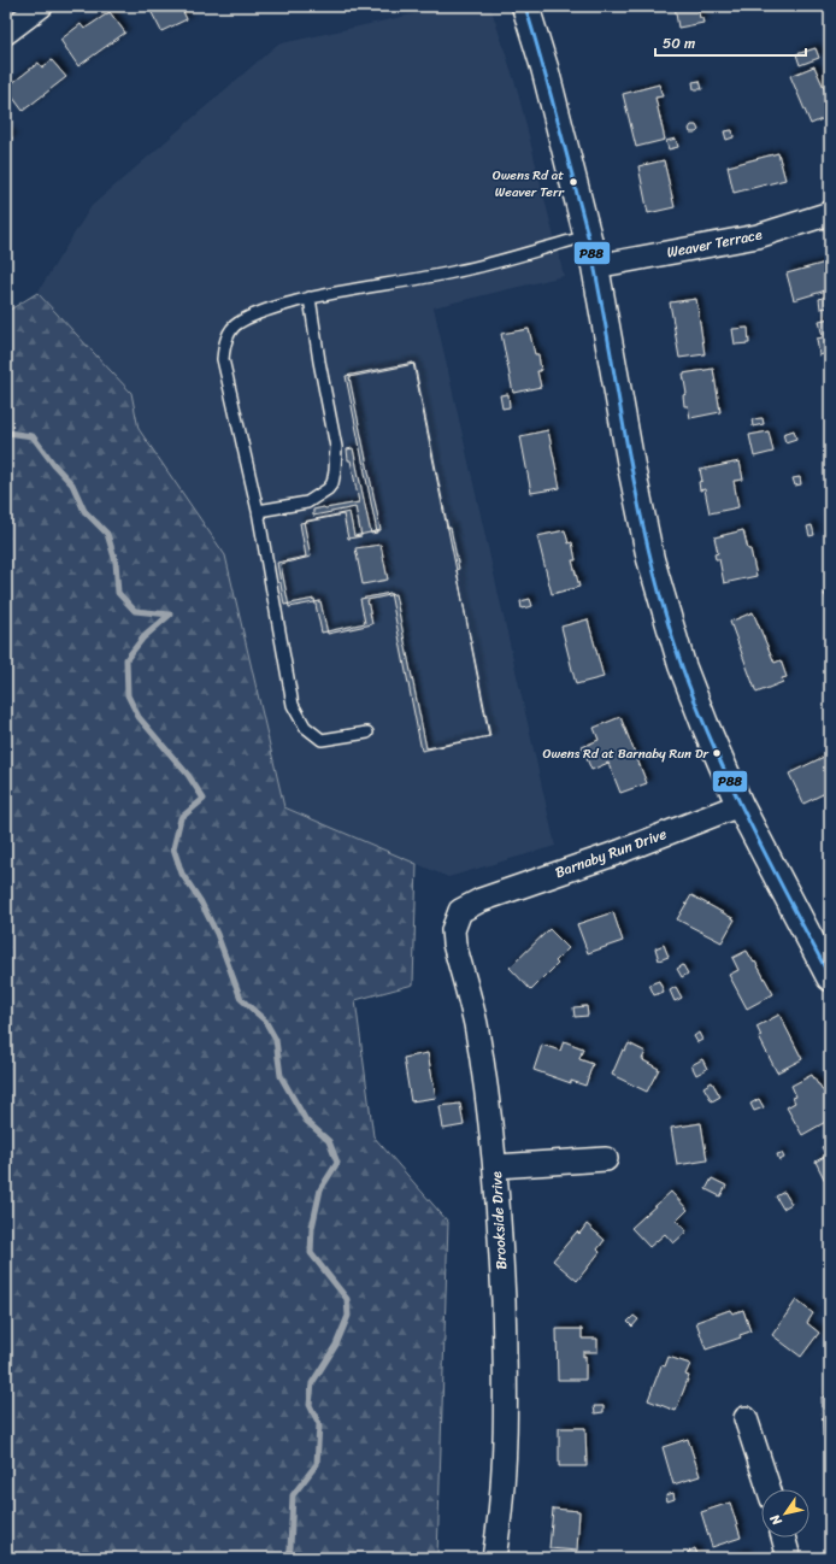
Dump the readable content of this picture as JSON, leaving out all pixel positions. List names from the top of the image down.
{
  "streets": {
    "street": ["Weaver Terrace", "Barnaby Run Drive", "Brookside Drive"]
  },
  "crossings": [
    ["Barnaby Run Drive", "Brookside Drive"]
  ],
  "places": ["Owens Rd at Weaver Terr", "Owens Rd at Barnaby Run Dr"],
  "lines": ["transit line P88"],
  "scale_bar": "50 m",
  "north": "bottom left"
}
